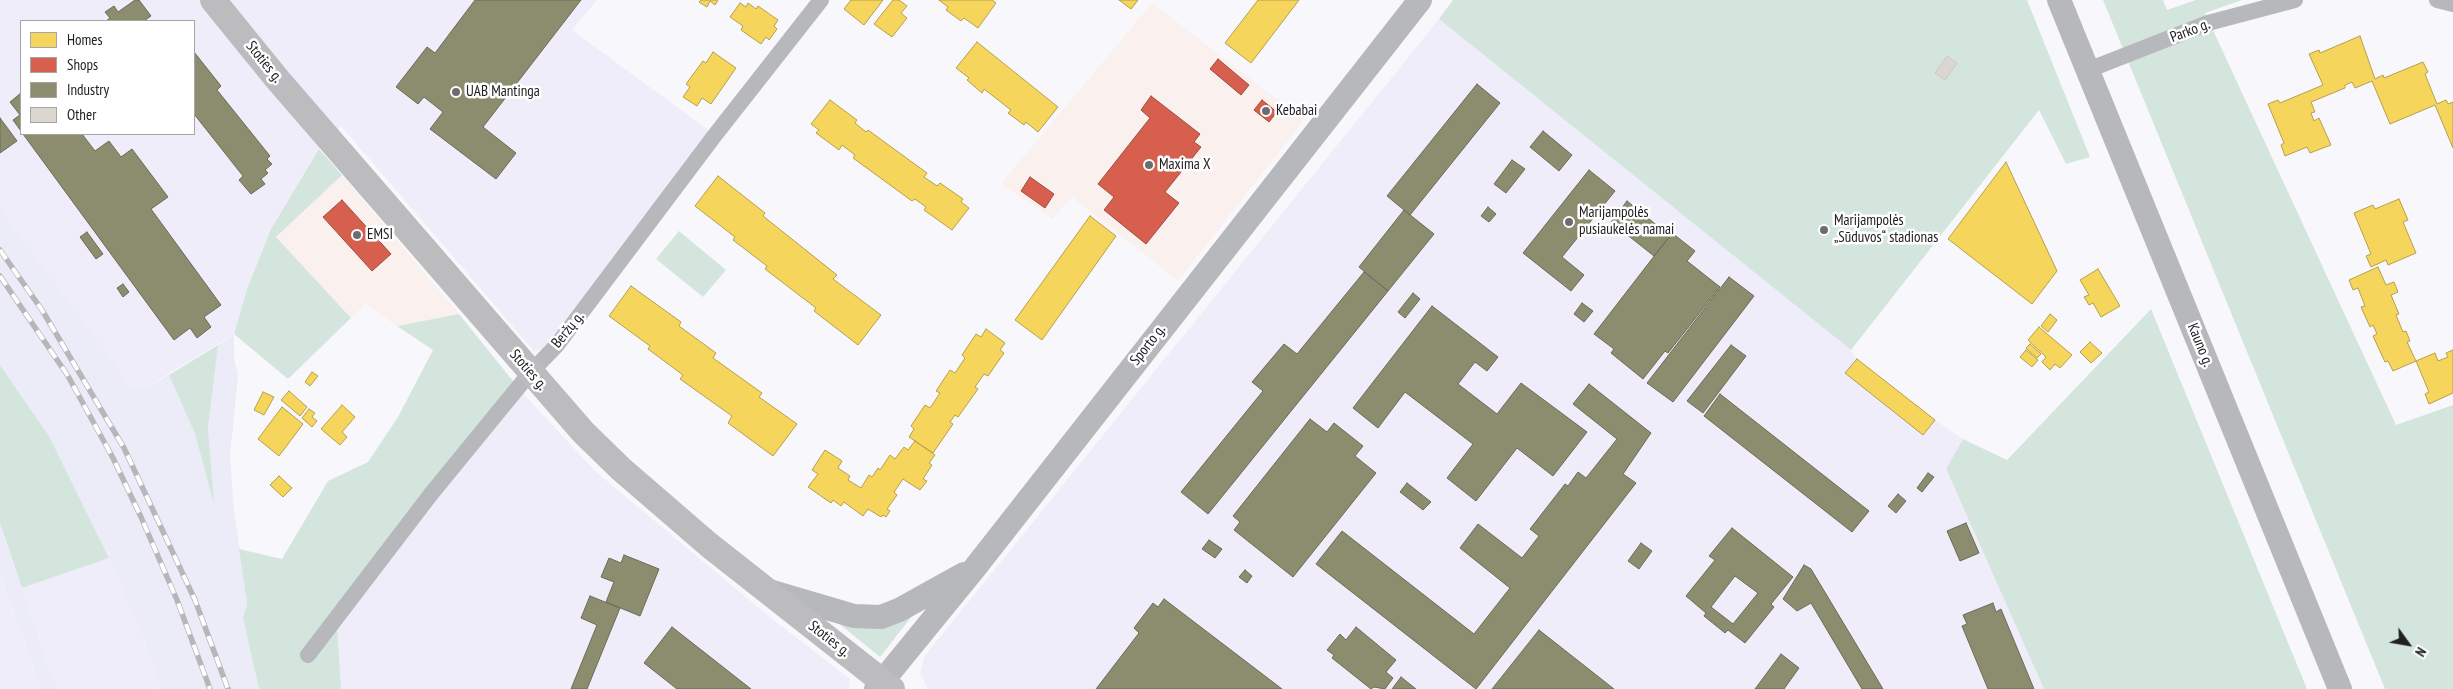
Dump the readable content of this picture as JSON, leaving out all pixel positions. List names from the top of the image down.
{
  "streets": {
    "main road": ["Stoties g."],
    "street": [
      "Parko g.",
      "Beržų g.",
      "Sporto g.",
      "Kauno g."
    ]
  },
  "crossings": [
    ["Parko g.", "Kauno g."],
    ["Stoties g.", "Beržų g."],
    ["Stoties g.", "Sporto g."]
  ],
  "places": [
    "UAB Mantinga",
    "Kebabai",
    "Maxima X",
    "Marijampolės pusiaukelės namai",
    "Marijampolės „Sūduvos“ stadionas",
    "EMSI"
  ],
  "legend": [
    "Homes",
    "Shops",
    "Industry",
    "Other"
  ],
  "north": "bottom right"
}
